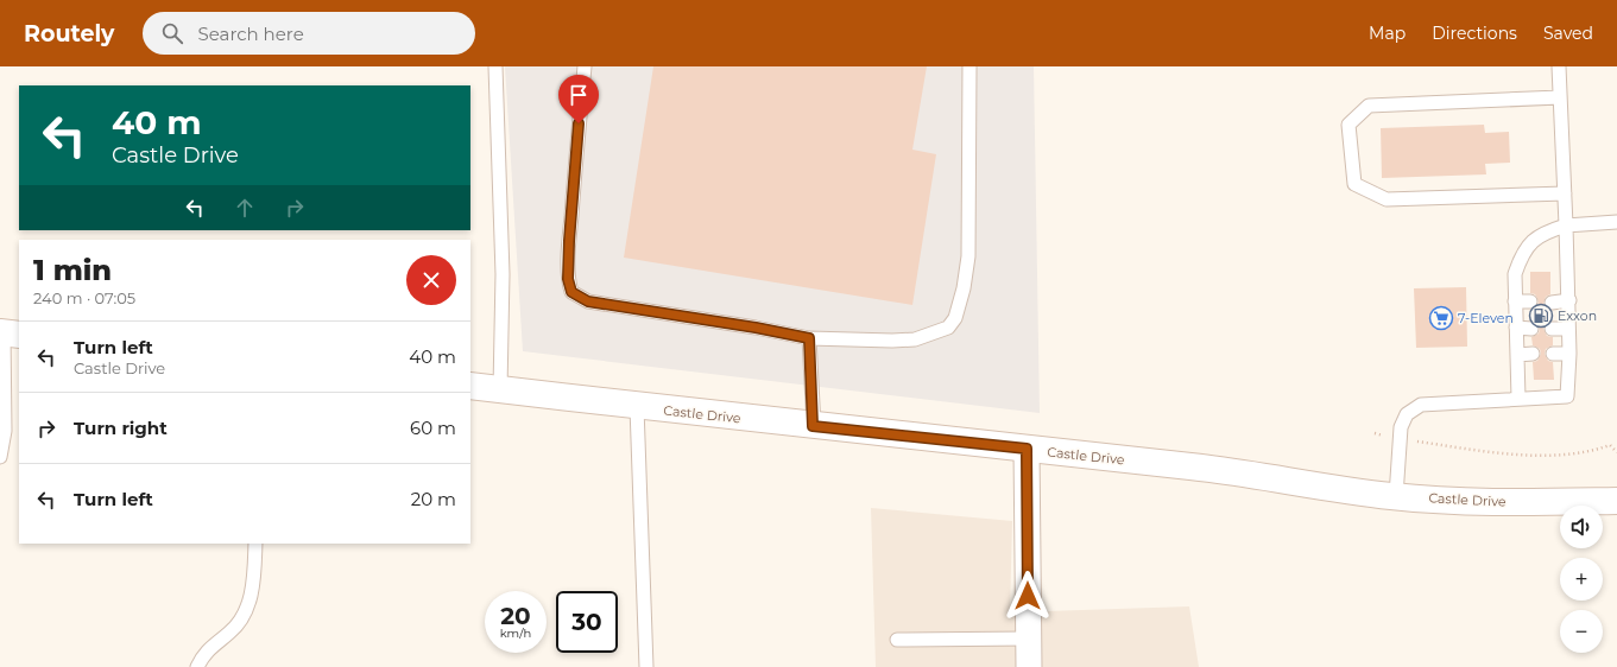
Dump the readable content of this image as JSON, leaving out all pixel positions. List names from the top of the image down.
{
  "streets": {
    "street": ["Castle Drive"]
  },
  "places": {
    "fuel station": ["Exxon"],
    "supermarket": ["7-Eleven"]
  },
  "page": {
    "header": "Routely",
    "search": "Search here",
    "nav": ["Map", "Directions", "Saved"],
    "turn": ["40 m", "Castle Drive"],
    "heading": ["1 min", "240 m · 07:05"],
    "list": [
      {
        "name": "Turn left",
        "note": "Castle Drive",
        "value": "40 m"
      },
      {
        "name": "Turn right",
        "value": "60 m"
      },
      {
        "name": "Turn left",
        "value": "20 m"
      }
    ],
    "map_buttons": ["+", "−"],
    "speed": "20 km/h",
    "limit": "30"
  }
}
